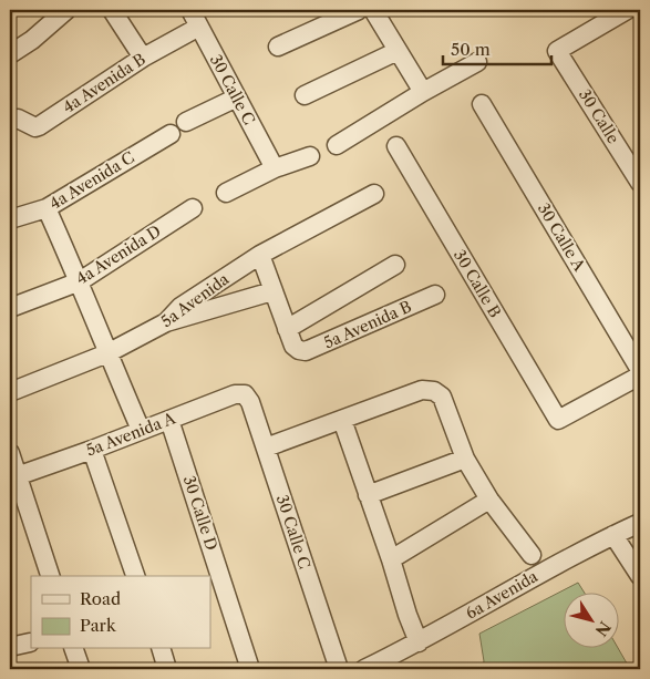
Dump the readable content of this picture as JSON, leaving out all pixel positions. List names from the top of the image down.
{
  "streets": {
    "street": [
      "4a Avenida B",
      "30 Calle C",
      "30 Calle",
      "4a Avenida C",
      "30 Calle A",
      "4a Avenida D",
      "30 Calle B",
      "5a Avenida",
      "5a Avenida B",
      "5a Avenida A",
      "30 Calle D",
      "6a Avenida"
    ]
  },
  "crossings": [
    ["4a Avenida B", "30 Calle C"],
    ["30 Calle C", "5a Avenida A"],
    ["5a Avenida A", "30 Calle D"]
  ],
  "legend": ["Road", "Park"],
  "scale_bar": "50 m",
  "north": "bottom right"
}
